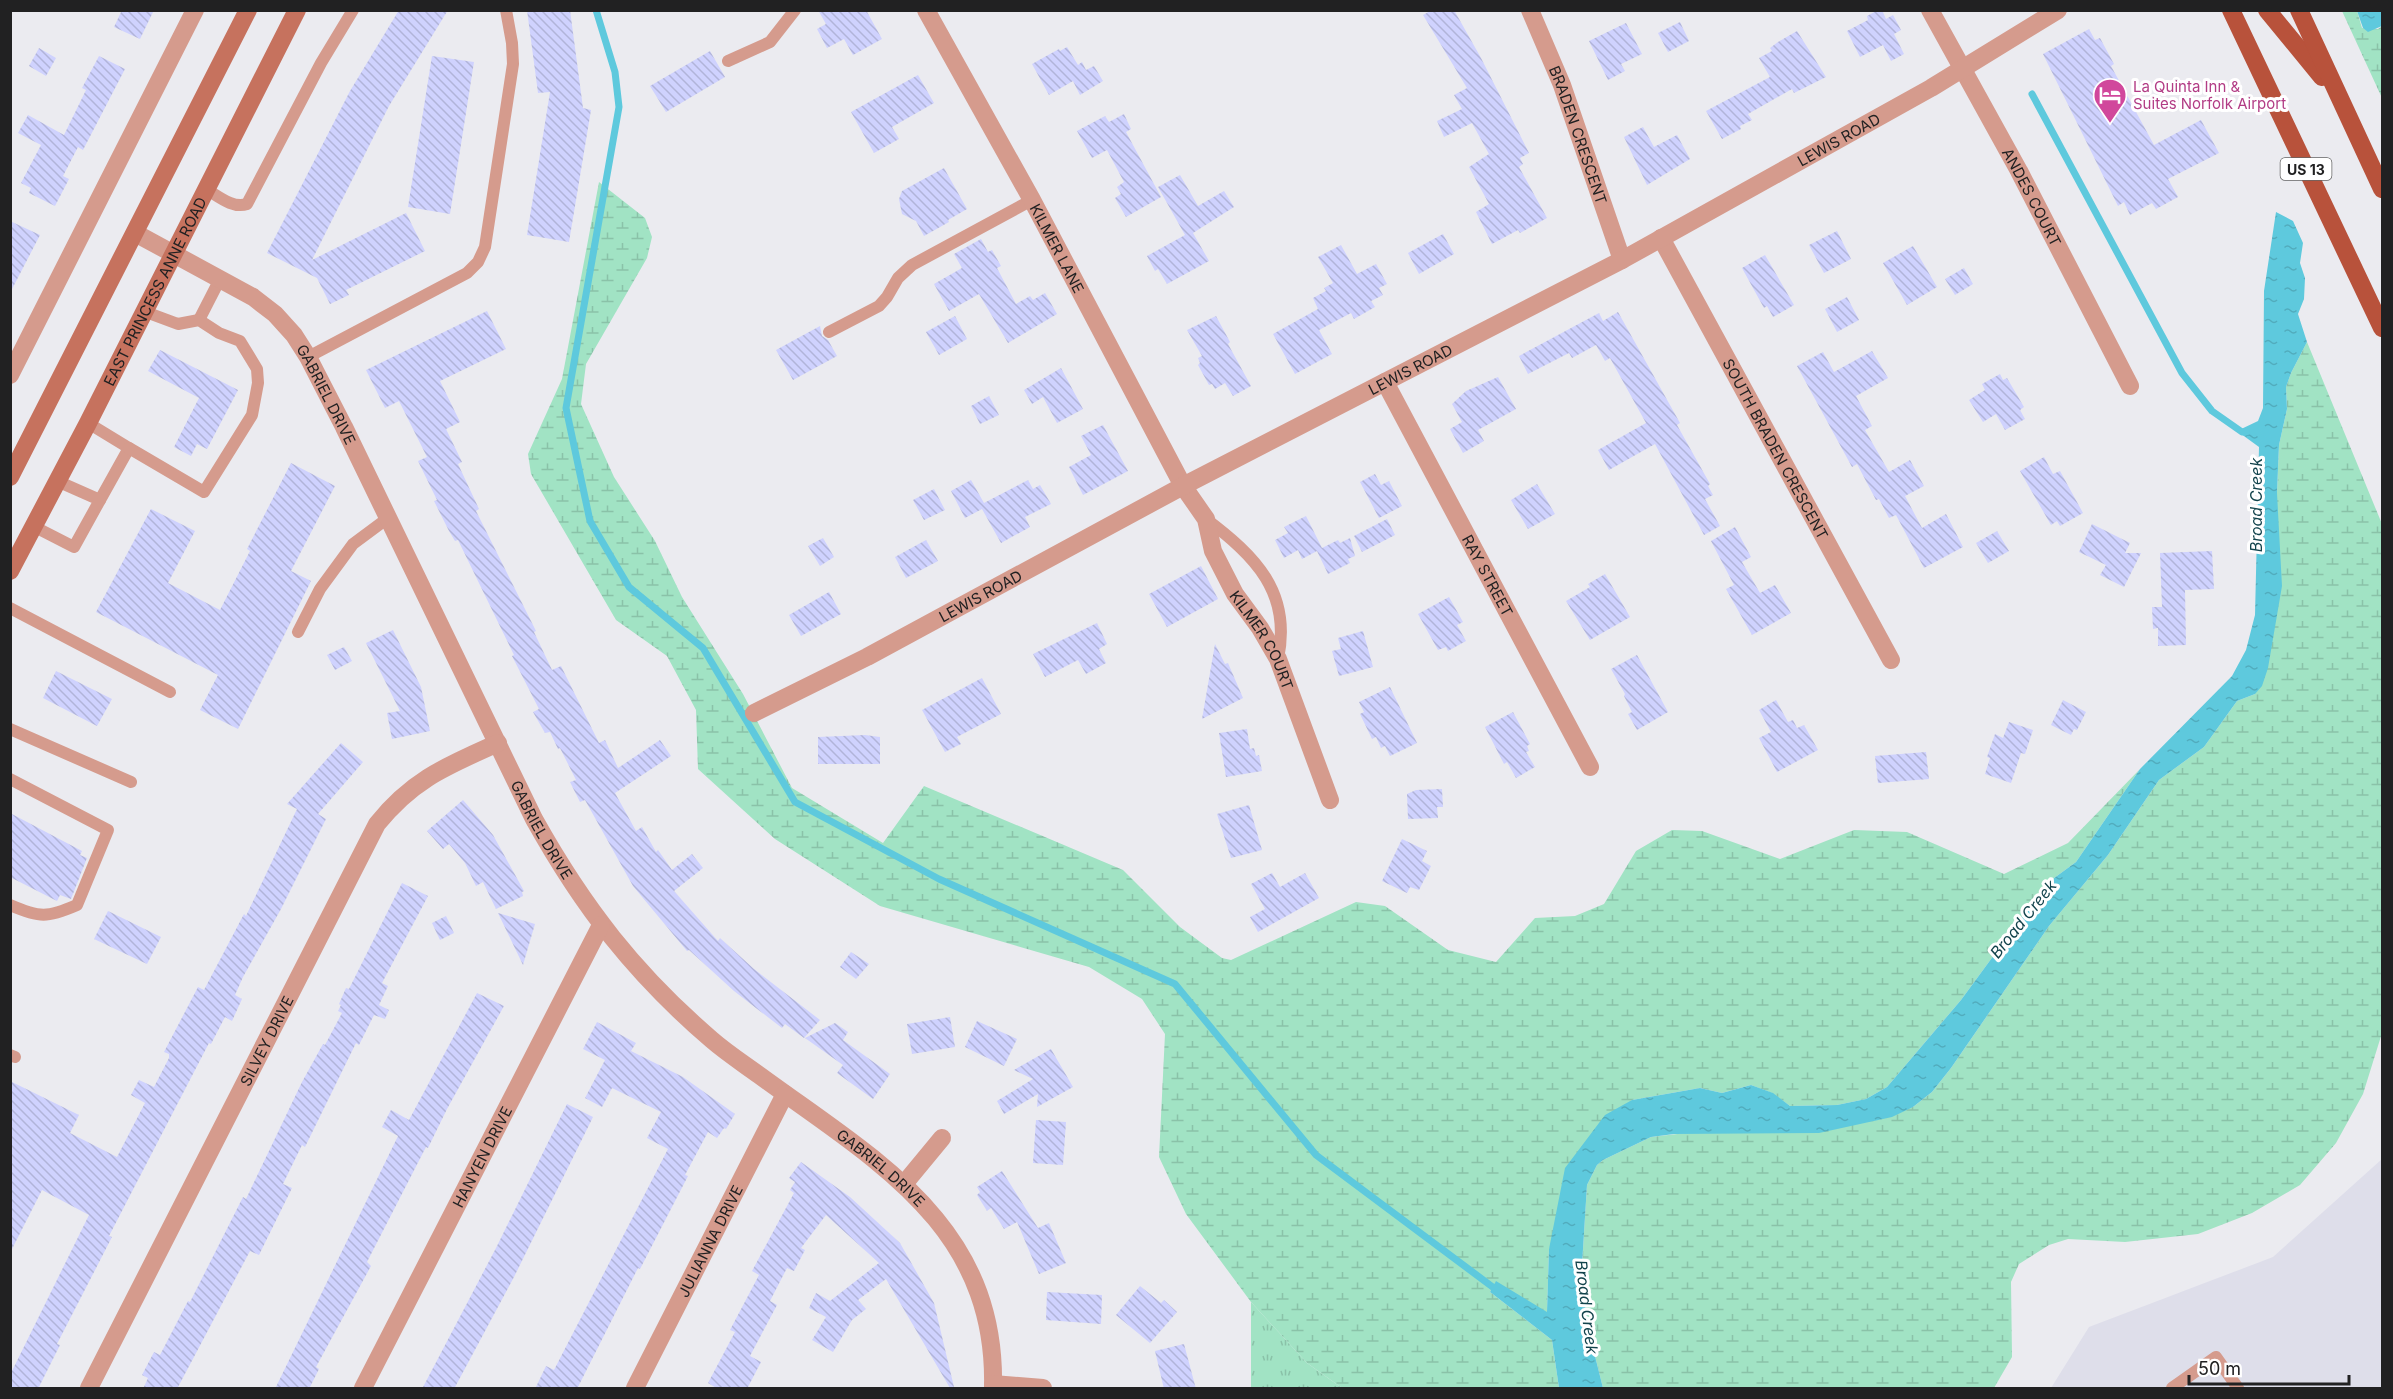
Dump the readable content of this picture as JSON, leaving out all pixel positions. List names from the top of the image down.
{
  "streets": {
    "main road": ["US 13", "EAST PRINCESS ANNE ROAD"],
    "street": [
      "BRADEN CRESCENT",
      "LEWIS ROAD",
      "ANDES COURT",
      "KILMER LANE",
      "GABRIEL DRIVE",
      "SOUTH BRADEN CRESCENT",
      "RAY STREET",
      "KILMER COURT",
      "SILVEY DRIVE",
      "HANYEN DRIVE",
      "JULIANNA DRIVE"
    ]
  },
  "crossings": [
    ["BRADEN CRESCENT", "LEWIS ROAD"],
    ["LEWIS ROAD", "ANDES COURT"],
    ["LEWIS ROAD", "KILMER LANE"],
    ["LEWIS ROAD", "SOUTH BRADEN CRESCENT"],
    ["LEWIS ROAD", "RAY STREET"],
    ["LEWIS ROAD", "KILMER COURT"],
    ["KILMER LANE", "KILMER COURT"],
    ["EAST PRINCESS ANNE ROAD", "GABRIEL DRIVE"],
    ["GABRIEL DRIVE", "SILVEY DRIVE"],
    ["GABRIEL DRIVE", "HANYEN DRIVE"],
    ["GABRIEL DRIVE", "JULIANNA DRIVE"]
  ],
  "water": ["Broad Creek"],
  "places": {
    "hotel": ["La Quinta Inn & Suites Norfolk Airport"]
  },
  "scale_bar": "50 m"
}
